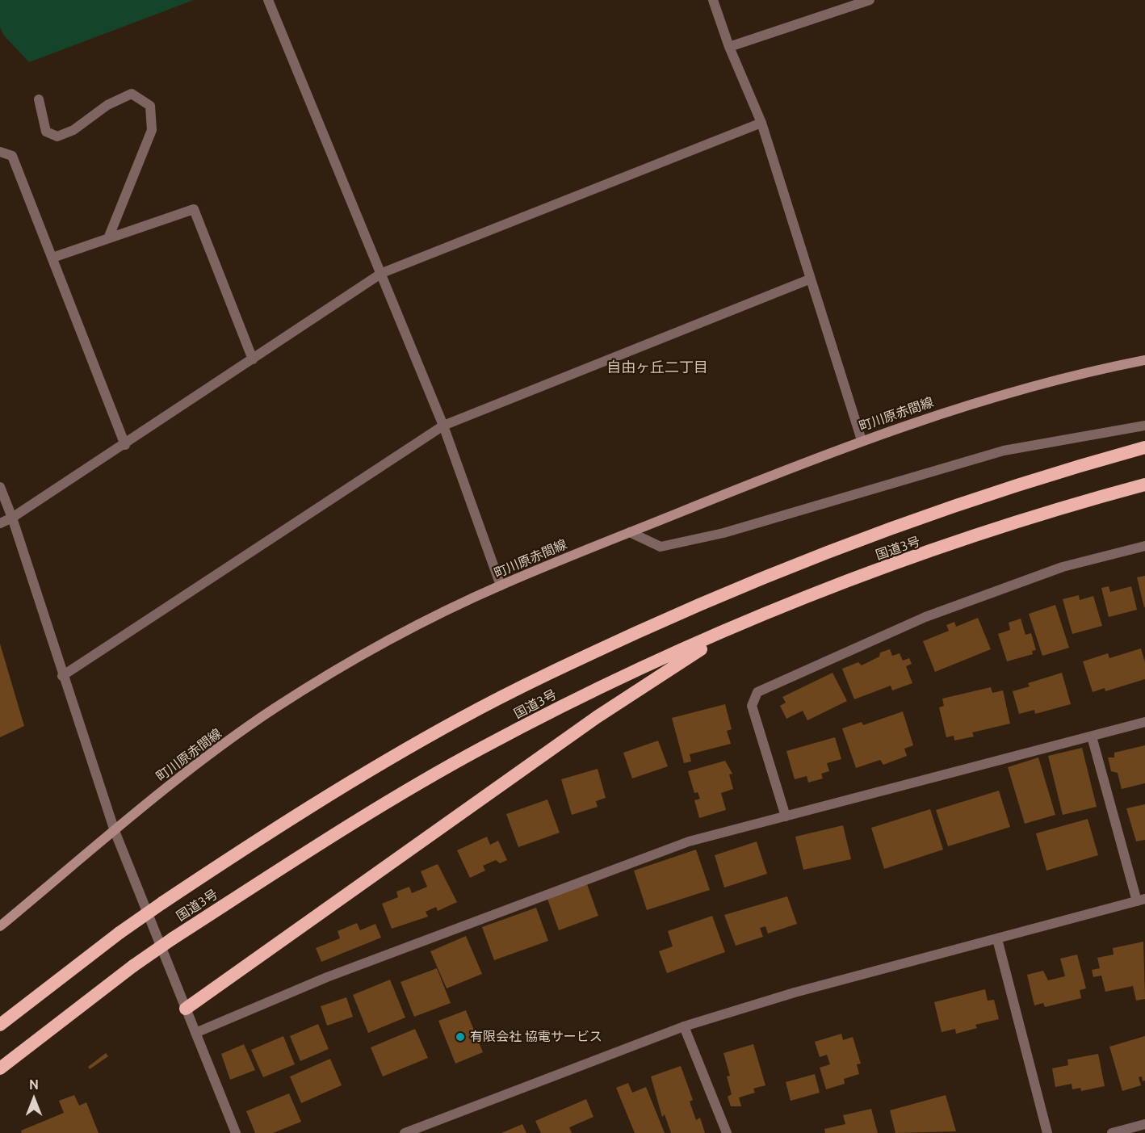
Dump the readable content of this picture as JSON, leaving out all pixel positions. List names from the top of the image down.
{
  "streets": {
    "highway": ["国道3号"],
    "main road": ["町川原赤間線"]
  },
  "districts": ["自由ヶ丘二丁目"],
  "places": ["有限会社 協電サービス"],
  "north": "top"
}
